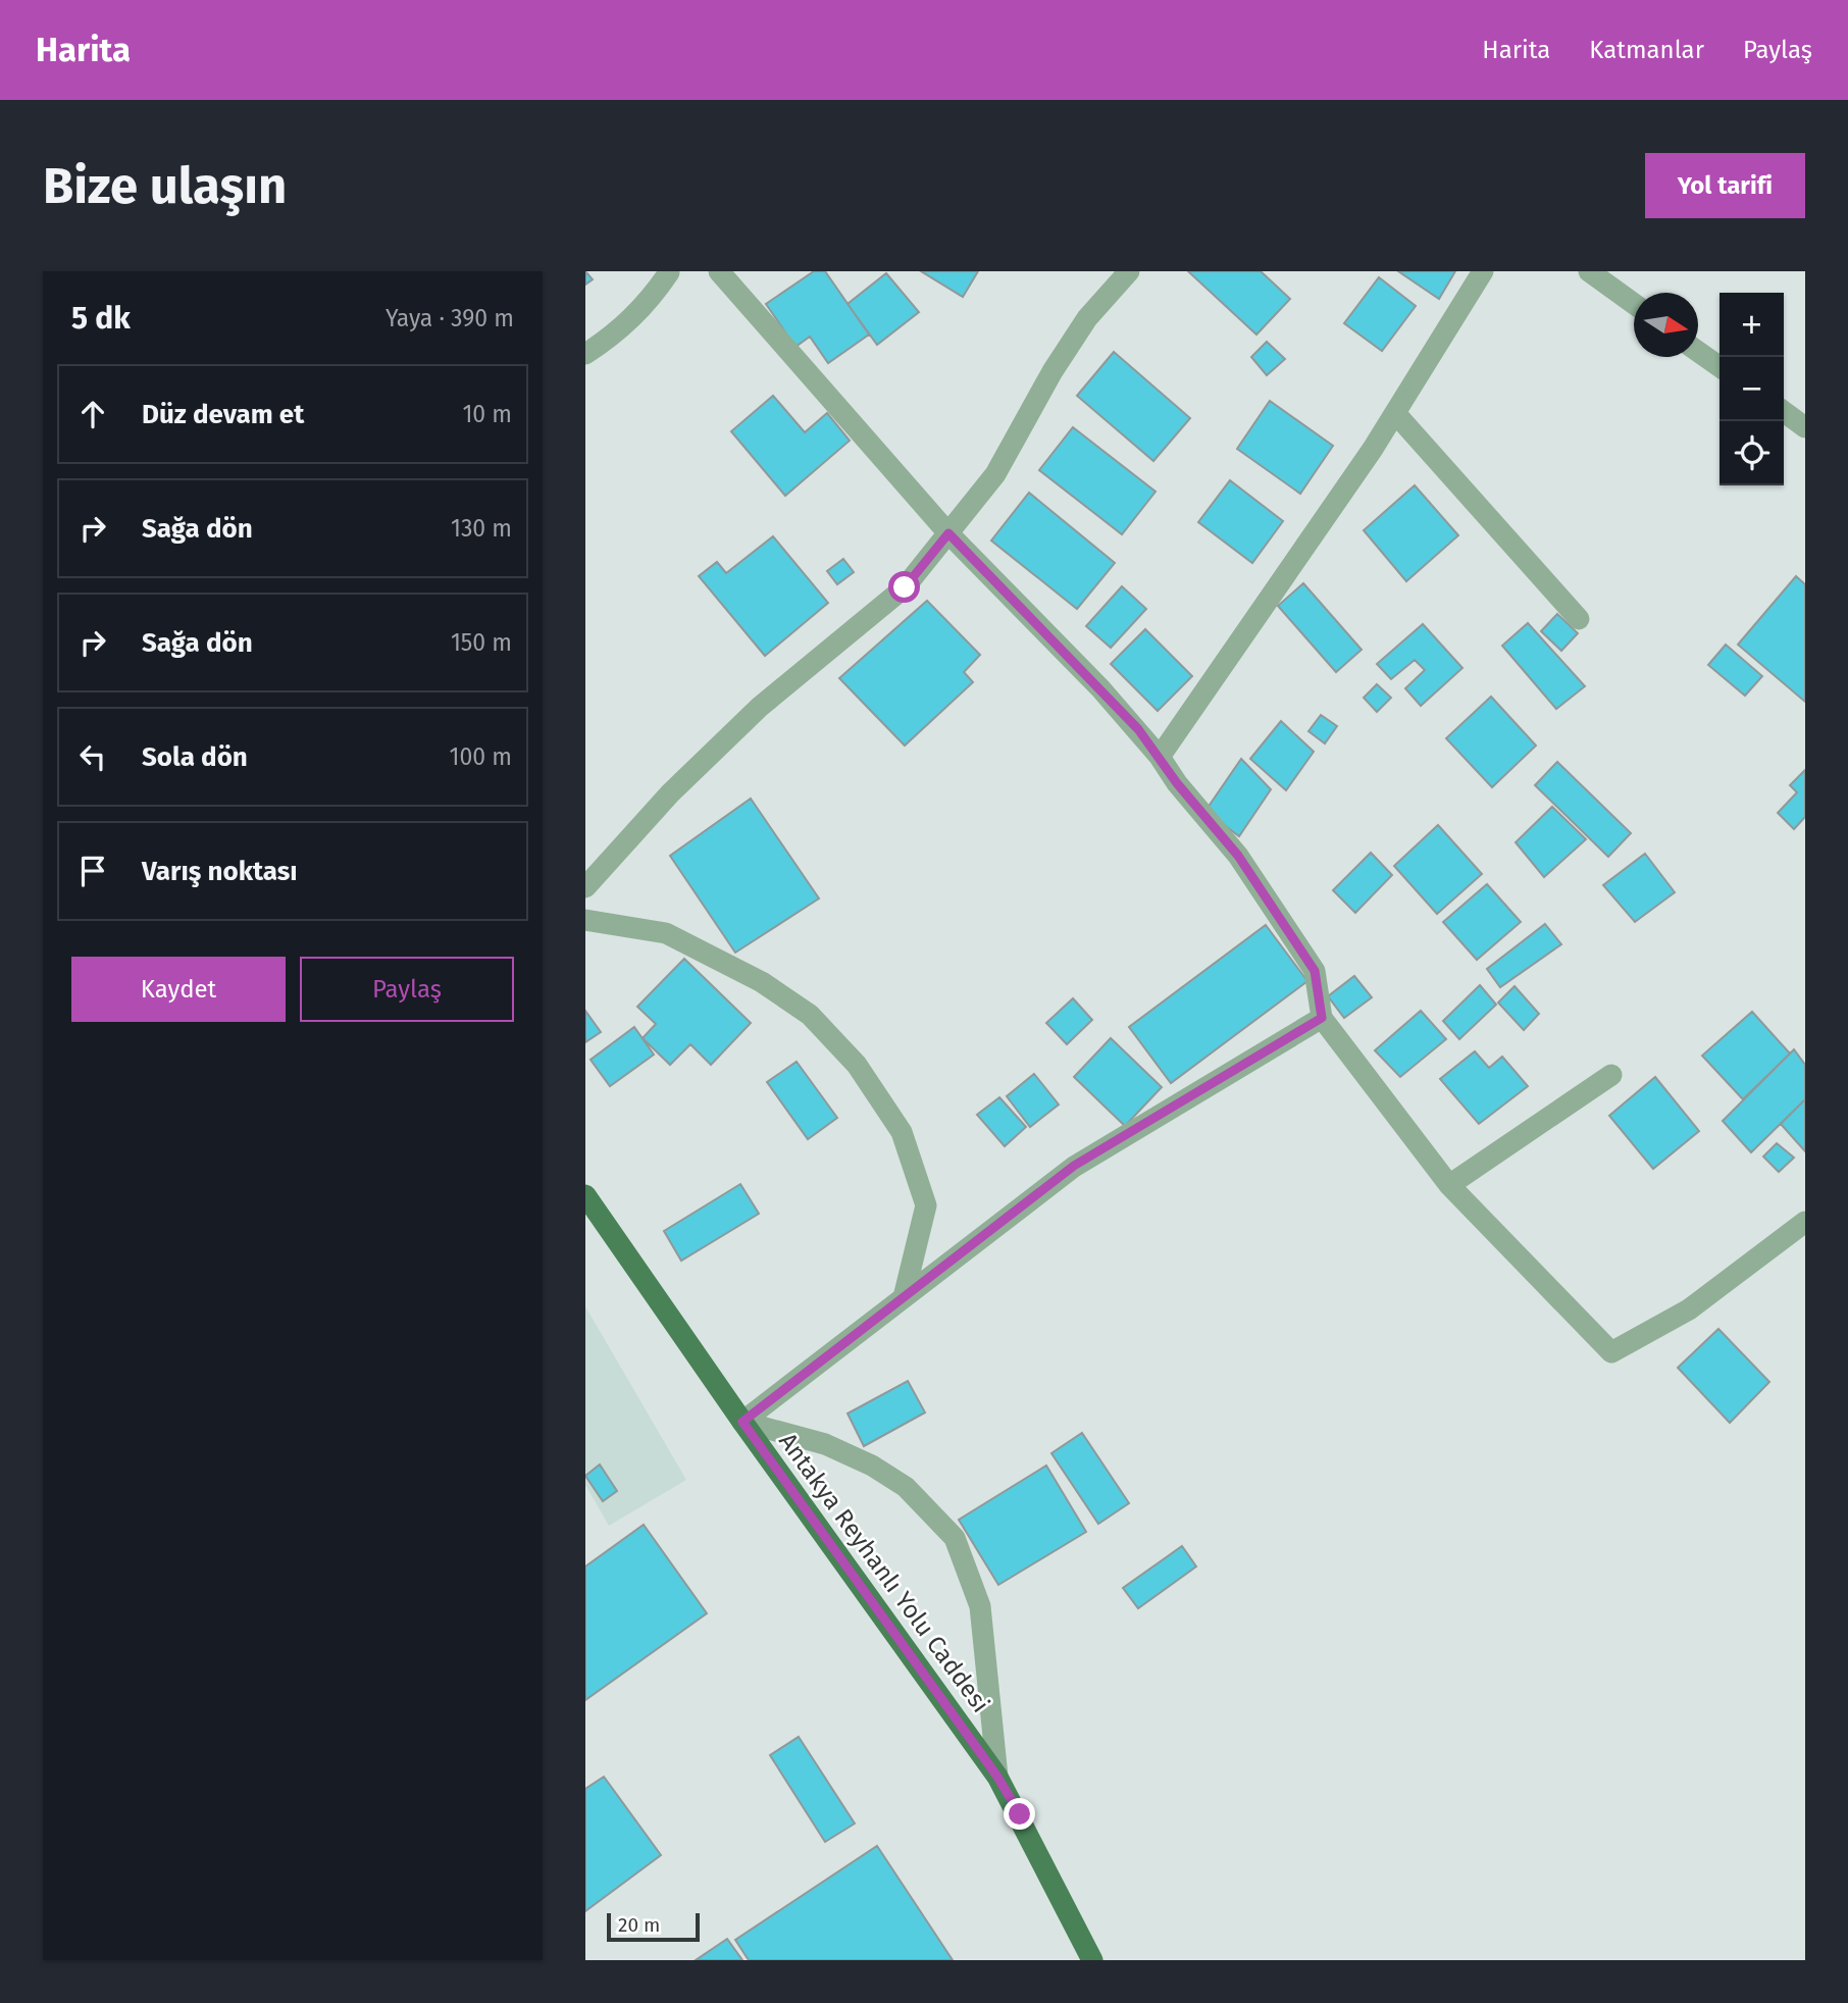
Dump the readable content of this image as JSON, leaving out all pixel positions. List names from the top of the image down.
{
  "streets": {
    "main road": ["Antakya Reyhanlı Yolu Caddesi"]
  },
  "scale_bar": "20 m",
  "north": "right",
  "page": {
    "header": "Harita",
    "nav": ["Harita", "Katmanlar", "Paylaş"],
    "buttons": [
      "Yol tarifi",
      ["Kaydet", "Paylaş"]
    ],
    "title": "Bize ulaşın",
    "heading": ["5 dk", "Yaya · 390 m"],
    "map_buttons": ["+", "−"],
    "list": [
      ["Düz devam et", "10 m"],
      ["Sağa dön", "130 m"],
      ["Sağa dön", "150 m"],
      ["Sola dön", "100 m"],
      "Varış noktası"
    ],
    "scale": "20 m"
  }
}
